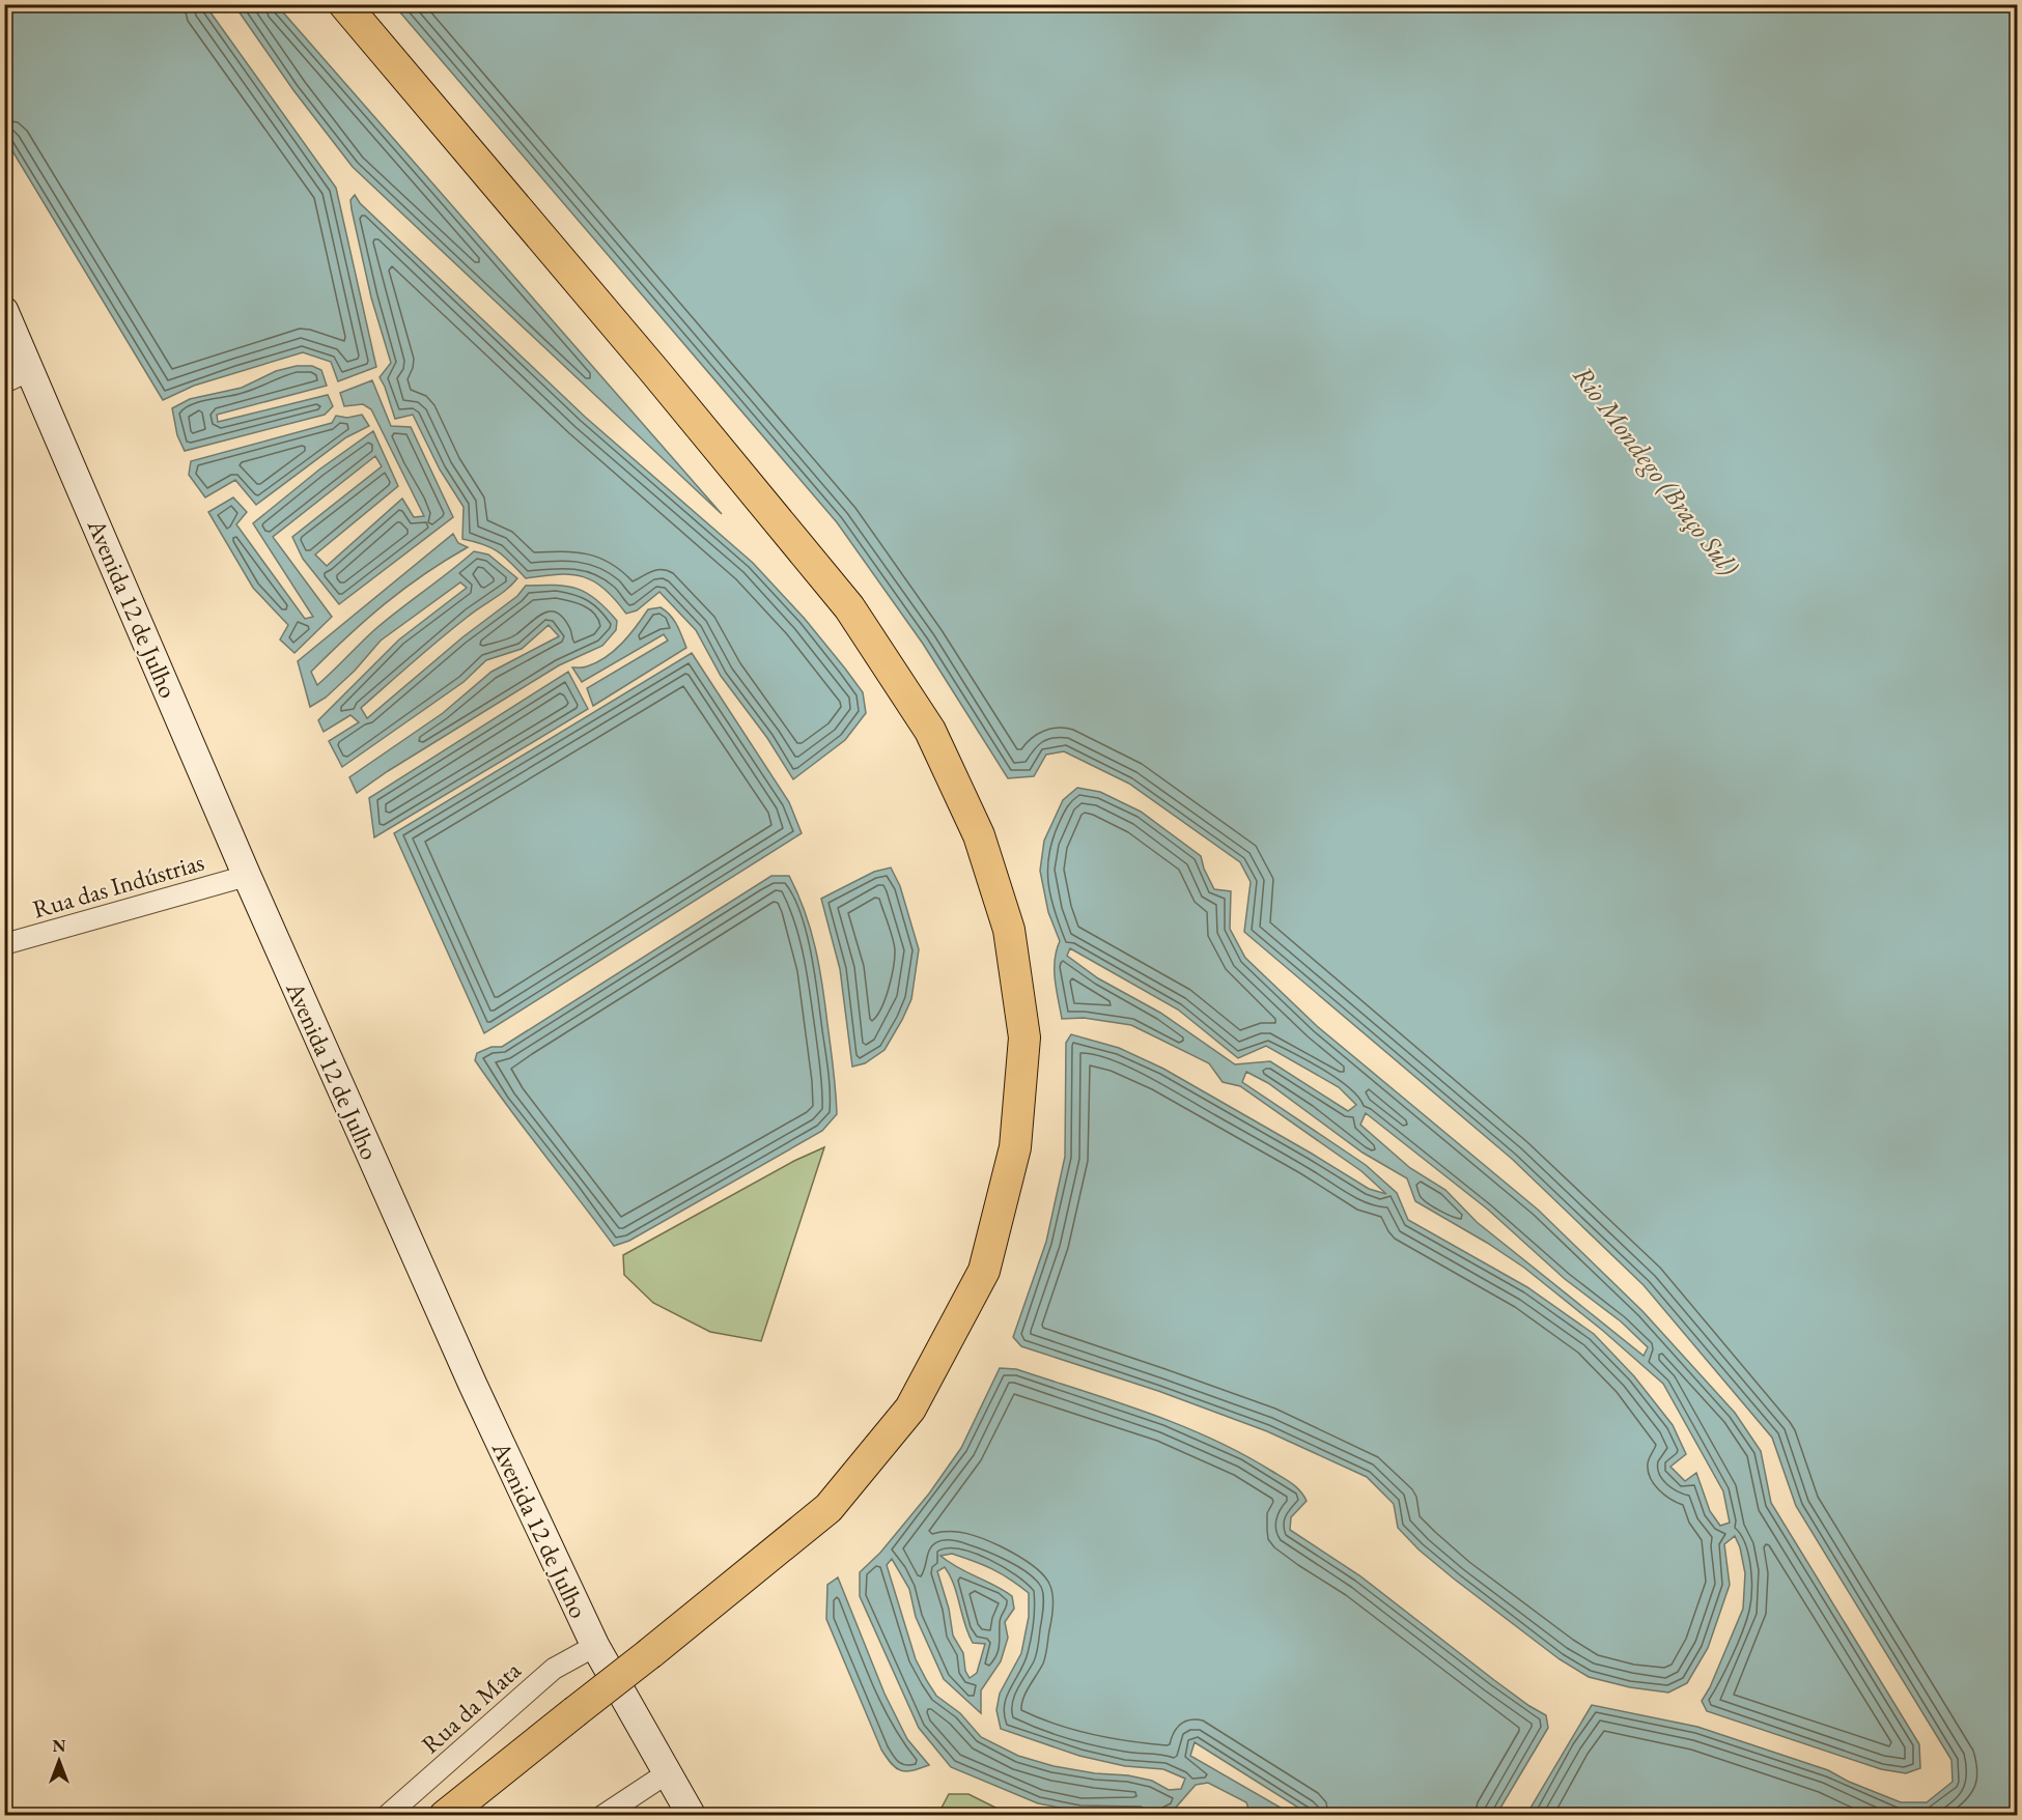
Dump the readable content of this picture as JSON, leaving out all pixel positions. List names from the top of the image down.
{
  "streets": {
    "main road": ["Avenida 12 de Julho"],
    "street": ["Rua das Indústrias", "Rua da Mata"]
  },
  "crossings": [
    ["Avenida 12 de Julho", "Rua das Indústrias"],
    ["Avenida 12 de Julho", "Rua da Mata"]
  ],
  "water": ["Rio Mondego (Braço Sul)"],
  "north": "top"
}
